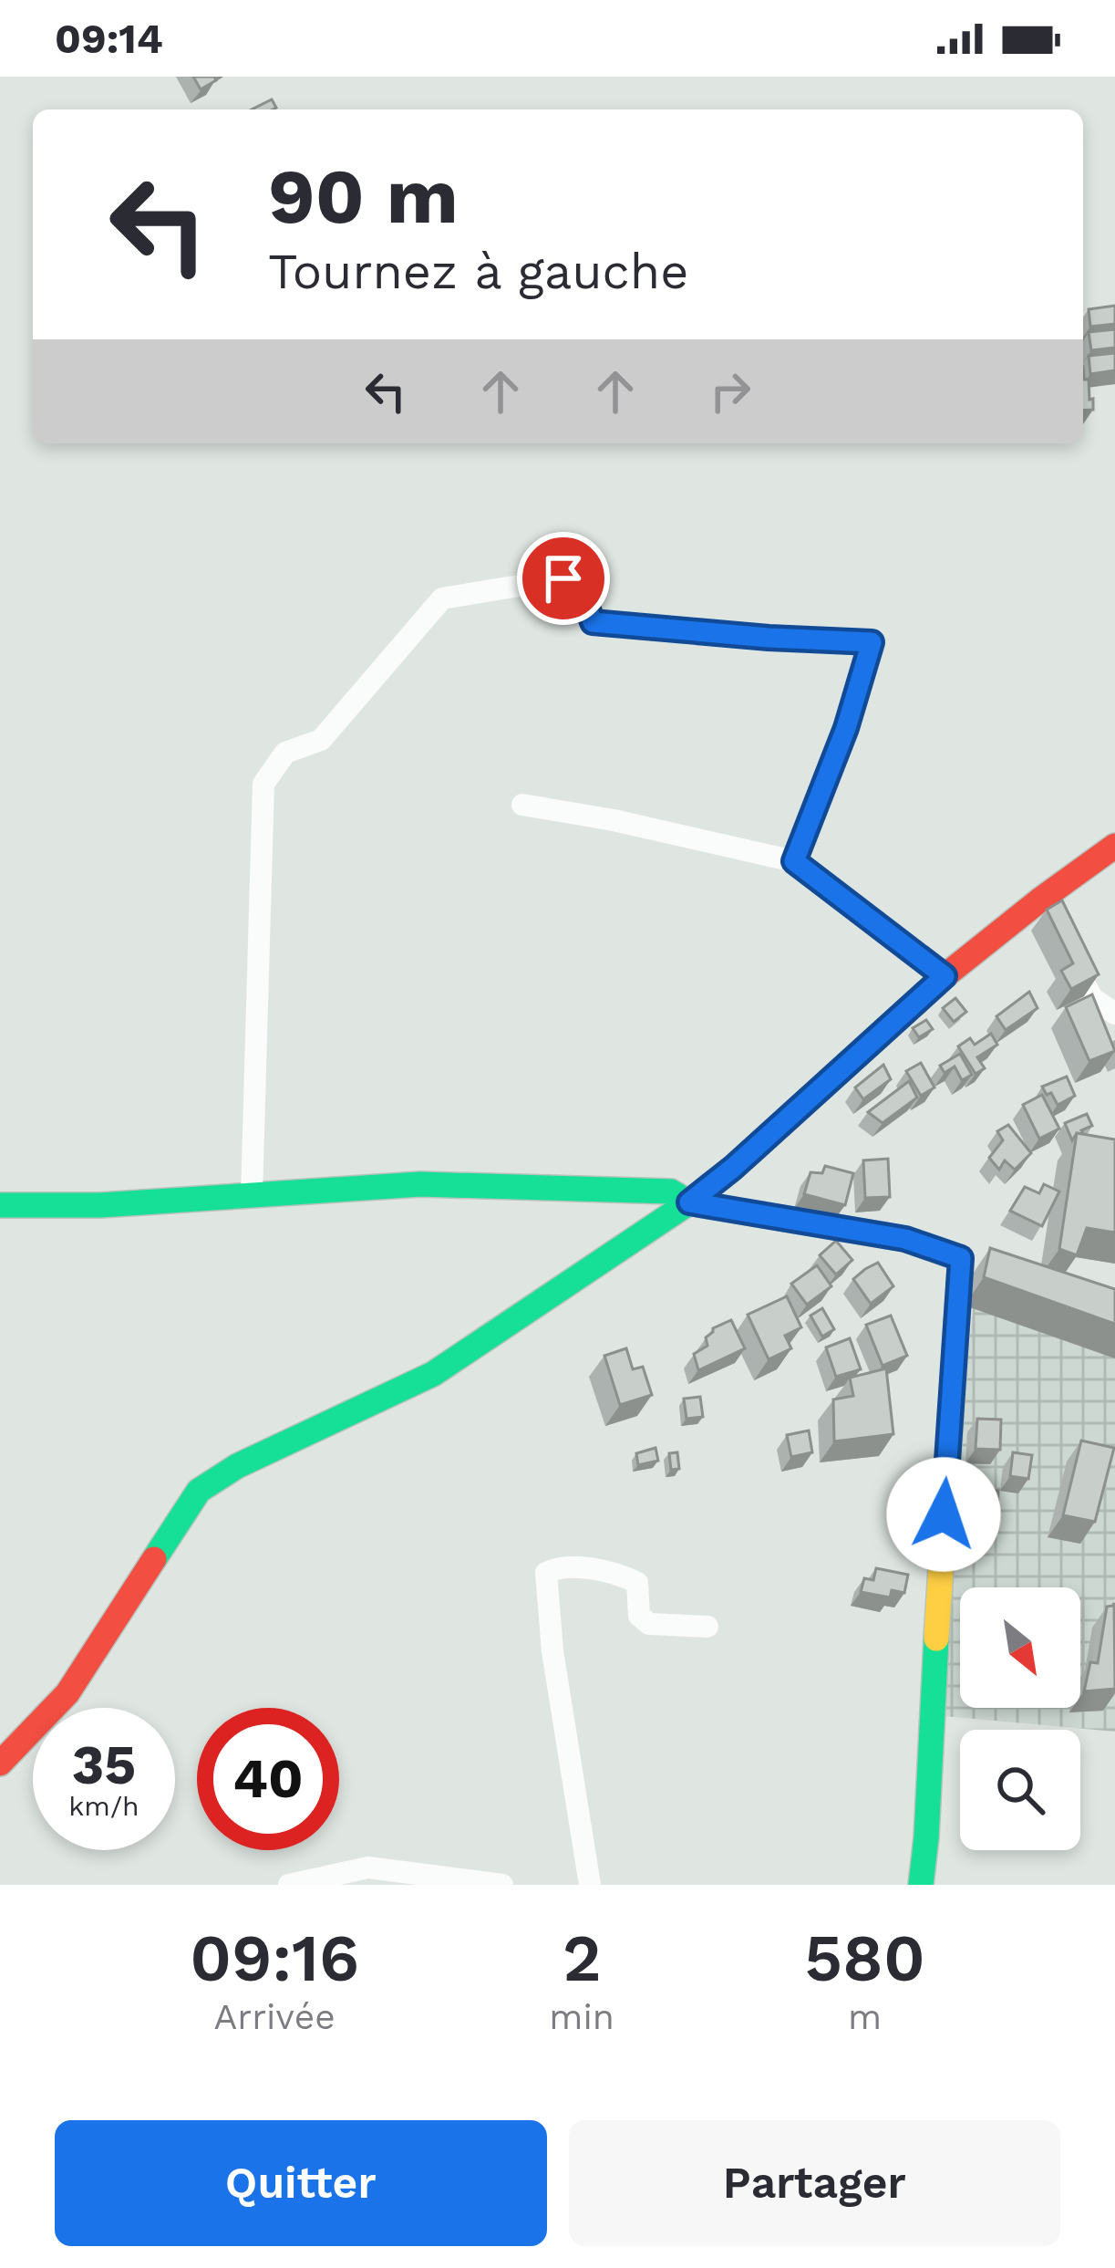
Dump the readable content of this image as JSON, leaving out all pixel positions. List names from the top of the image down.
{
  "north": "bottom right",
  "page": {
    "status": "09:14",
    "turn": ["90 m", "Tournez à gauche"],
    "speed": "35 km/h",
    "limit": "40",
    "eta": [
      "09:16",
      "Arrivée",
      "2",
      "min",
      "580",
      "m"
    ],
    "buttons": ["Quitter", "Partager"]
  }
}
